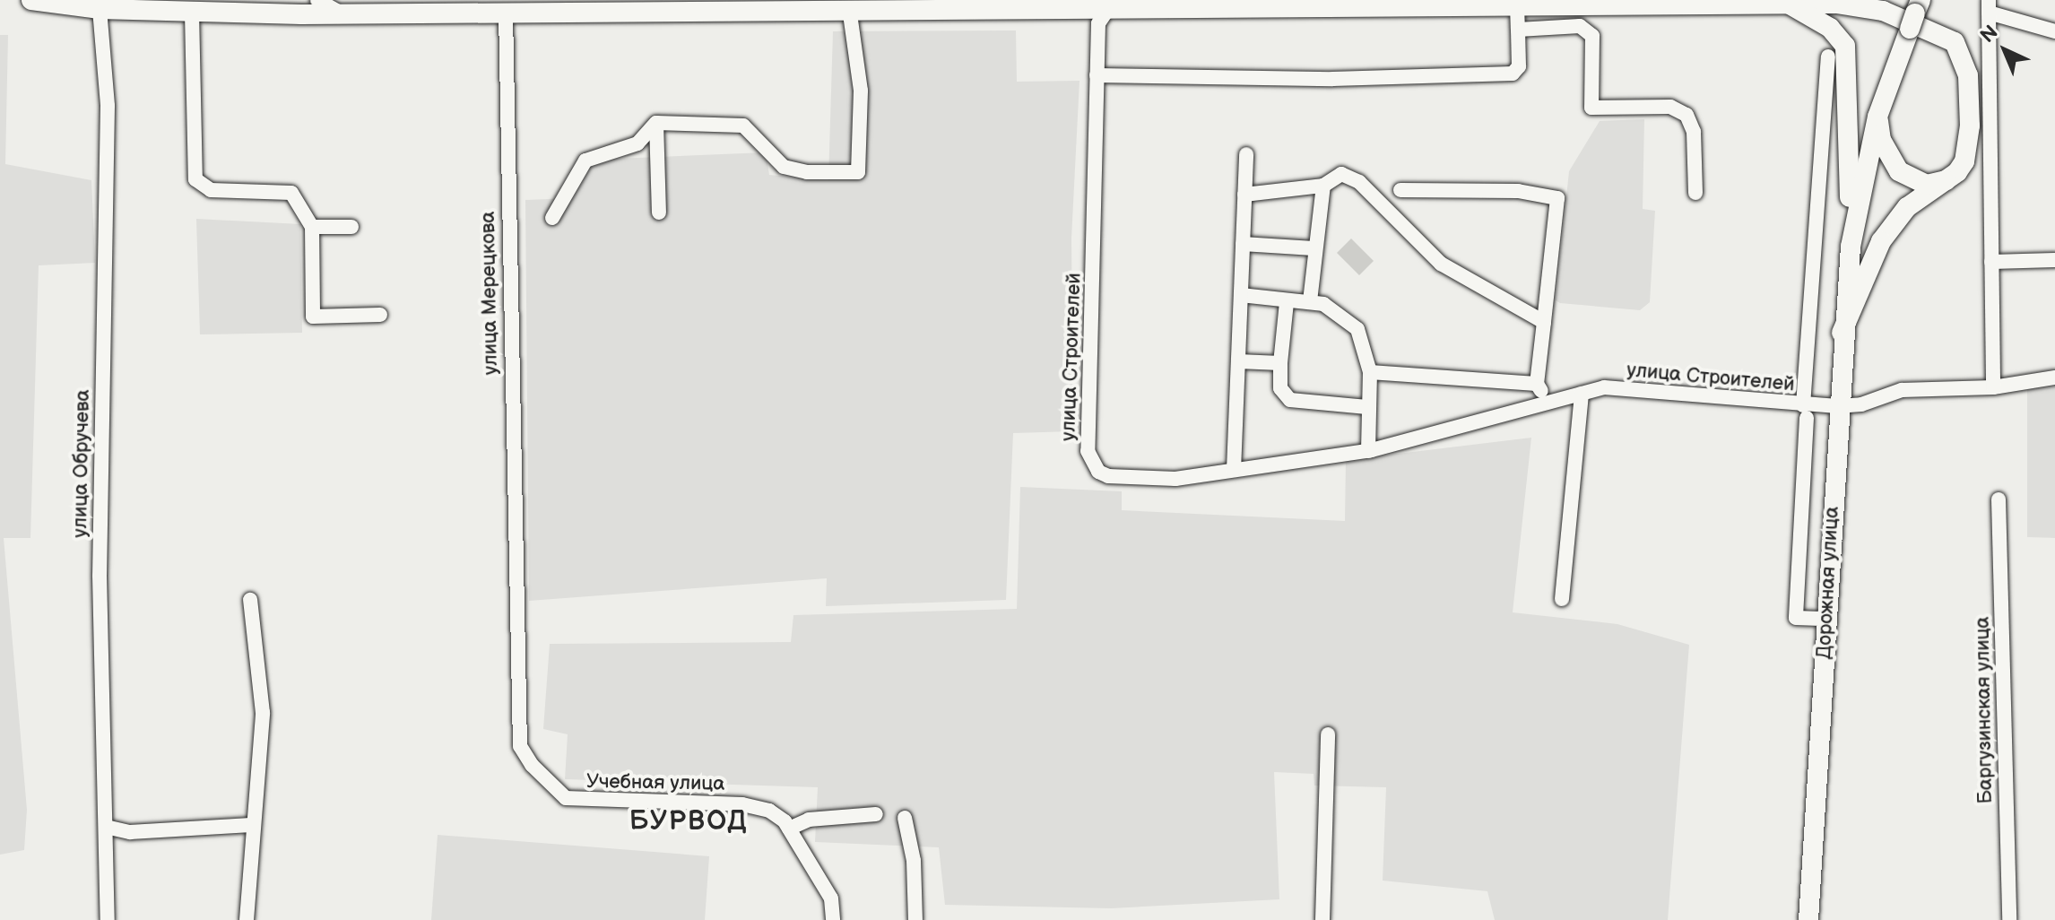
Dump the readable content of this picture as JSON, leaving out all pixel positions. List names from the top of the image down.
{
  "streets": {
    "main road": ["Дорожная улица"],
    "street": [
      "улица Мерецкова",
      "улица Строителей",
      "улица Обручева",
      "Баргузинская улица",
      "Учебная улица"
    ]
  },
  "crossings": [
    ["улица Мерецкова", "Учебная улица"],
    ["улица Строителей", "Дорожная улица"]
  ],
  "districts": ["БУРВОД"],
  "north": "top left"
}
